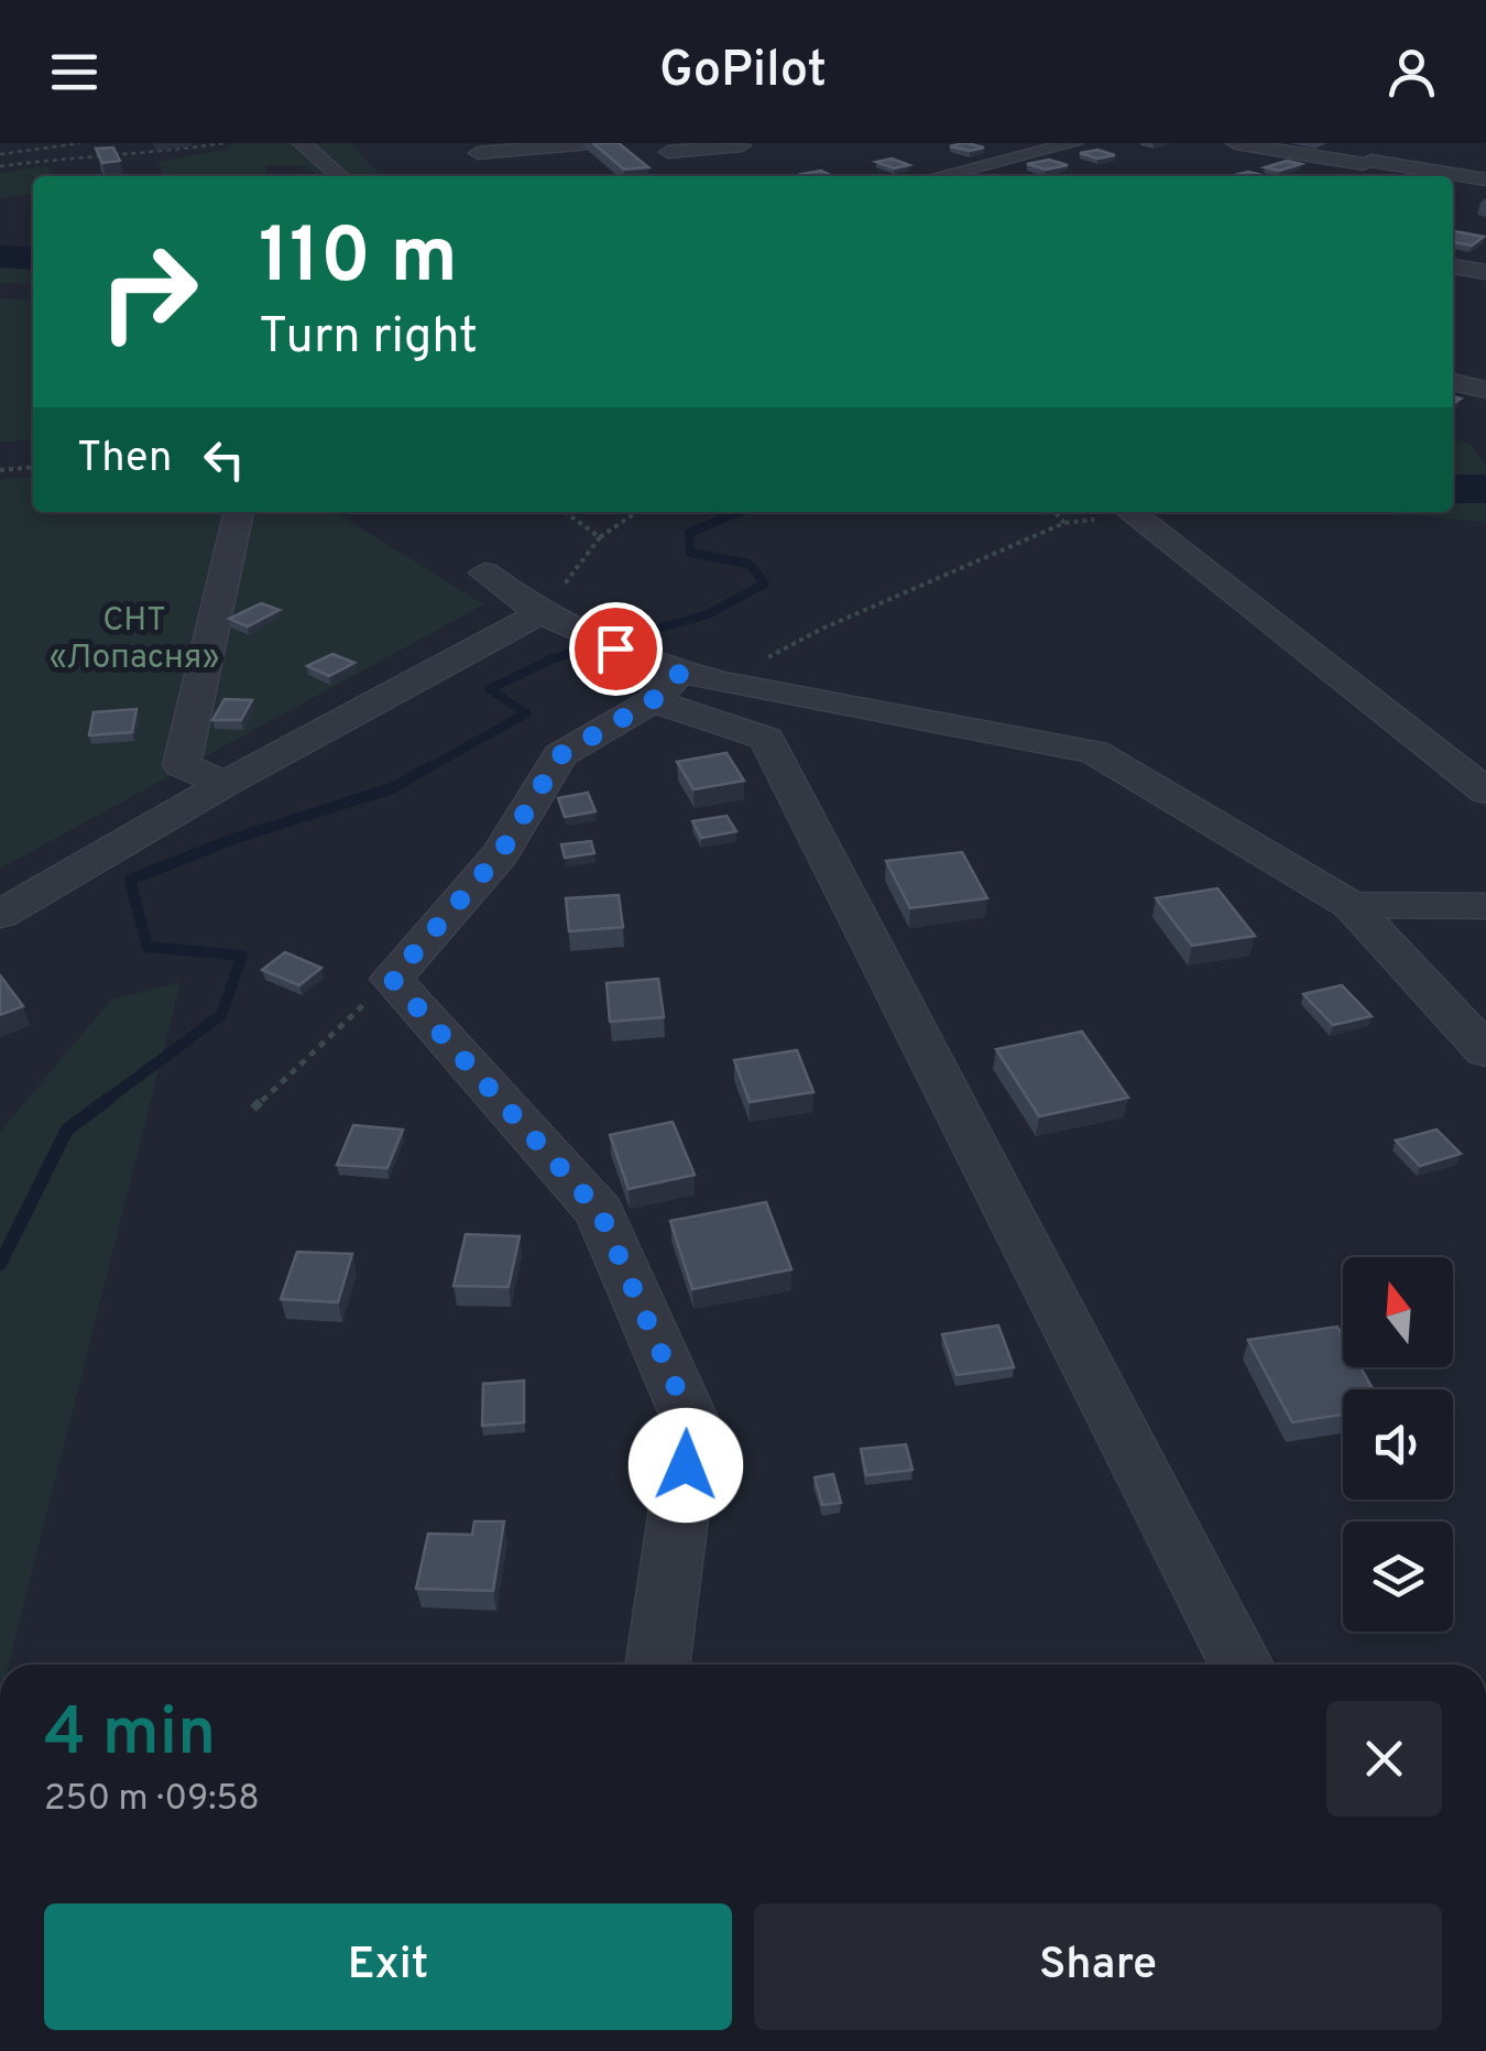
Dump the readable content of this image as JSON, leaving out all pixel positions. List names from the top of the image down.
{
  "parks": ["СНТ «Лопасня»"],
  "north": "top",
  "page": {
    "header": "GoPilot",
    "turn": ["110 m", "Turn right"],
    "then": "Then",
    "heading": ["4 min", "250 m · 09:58"],
    "buttons": ["Exit", "Share"]
  }
}
